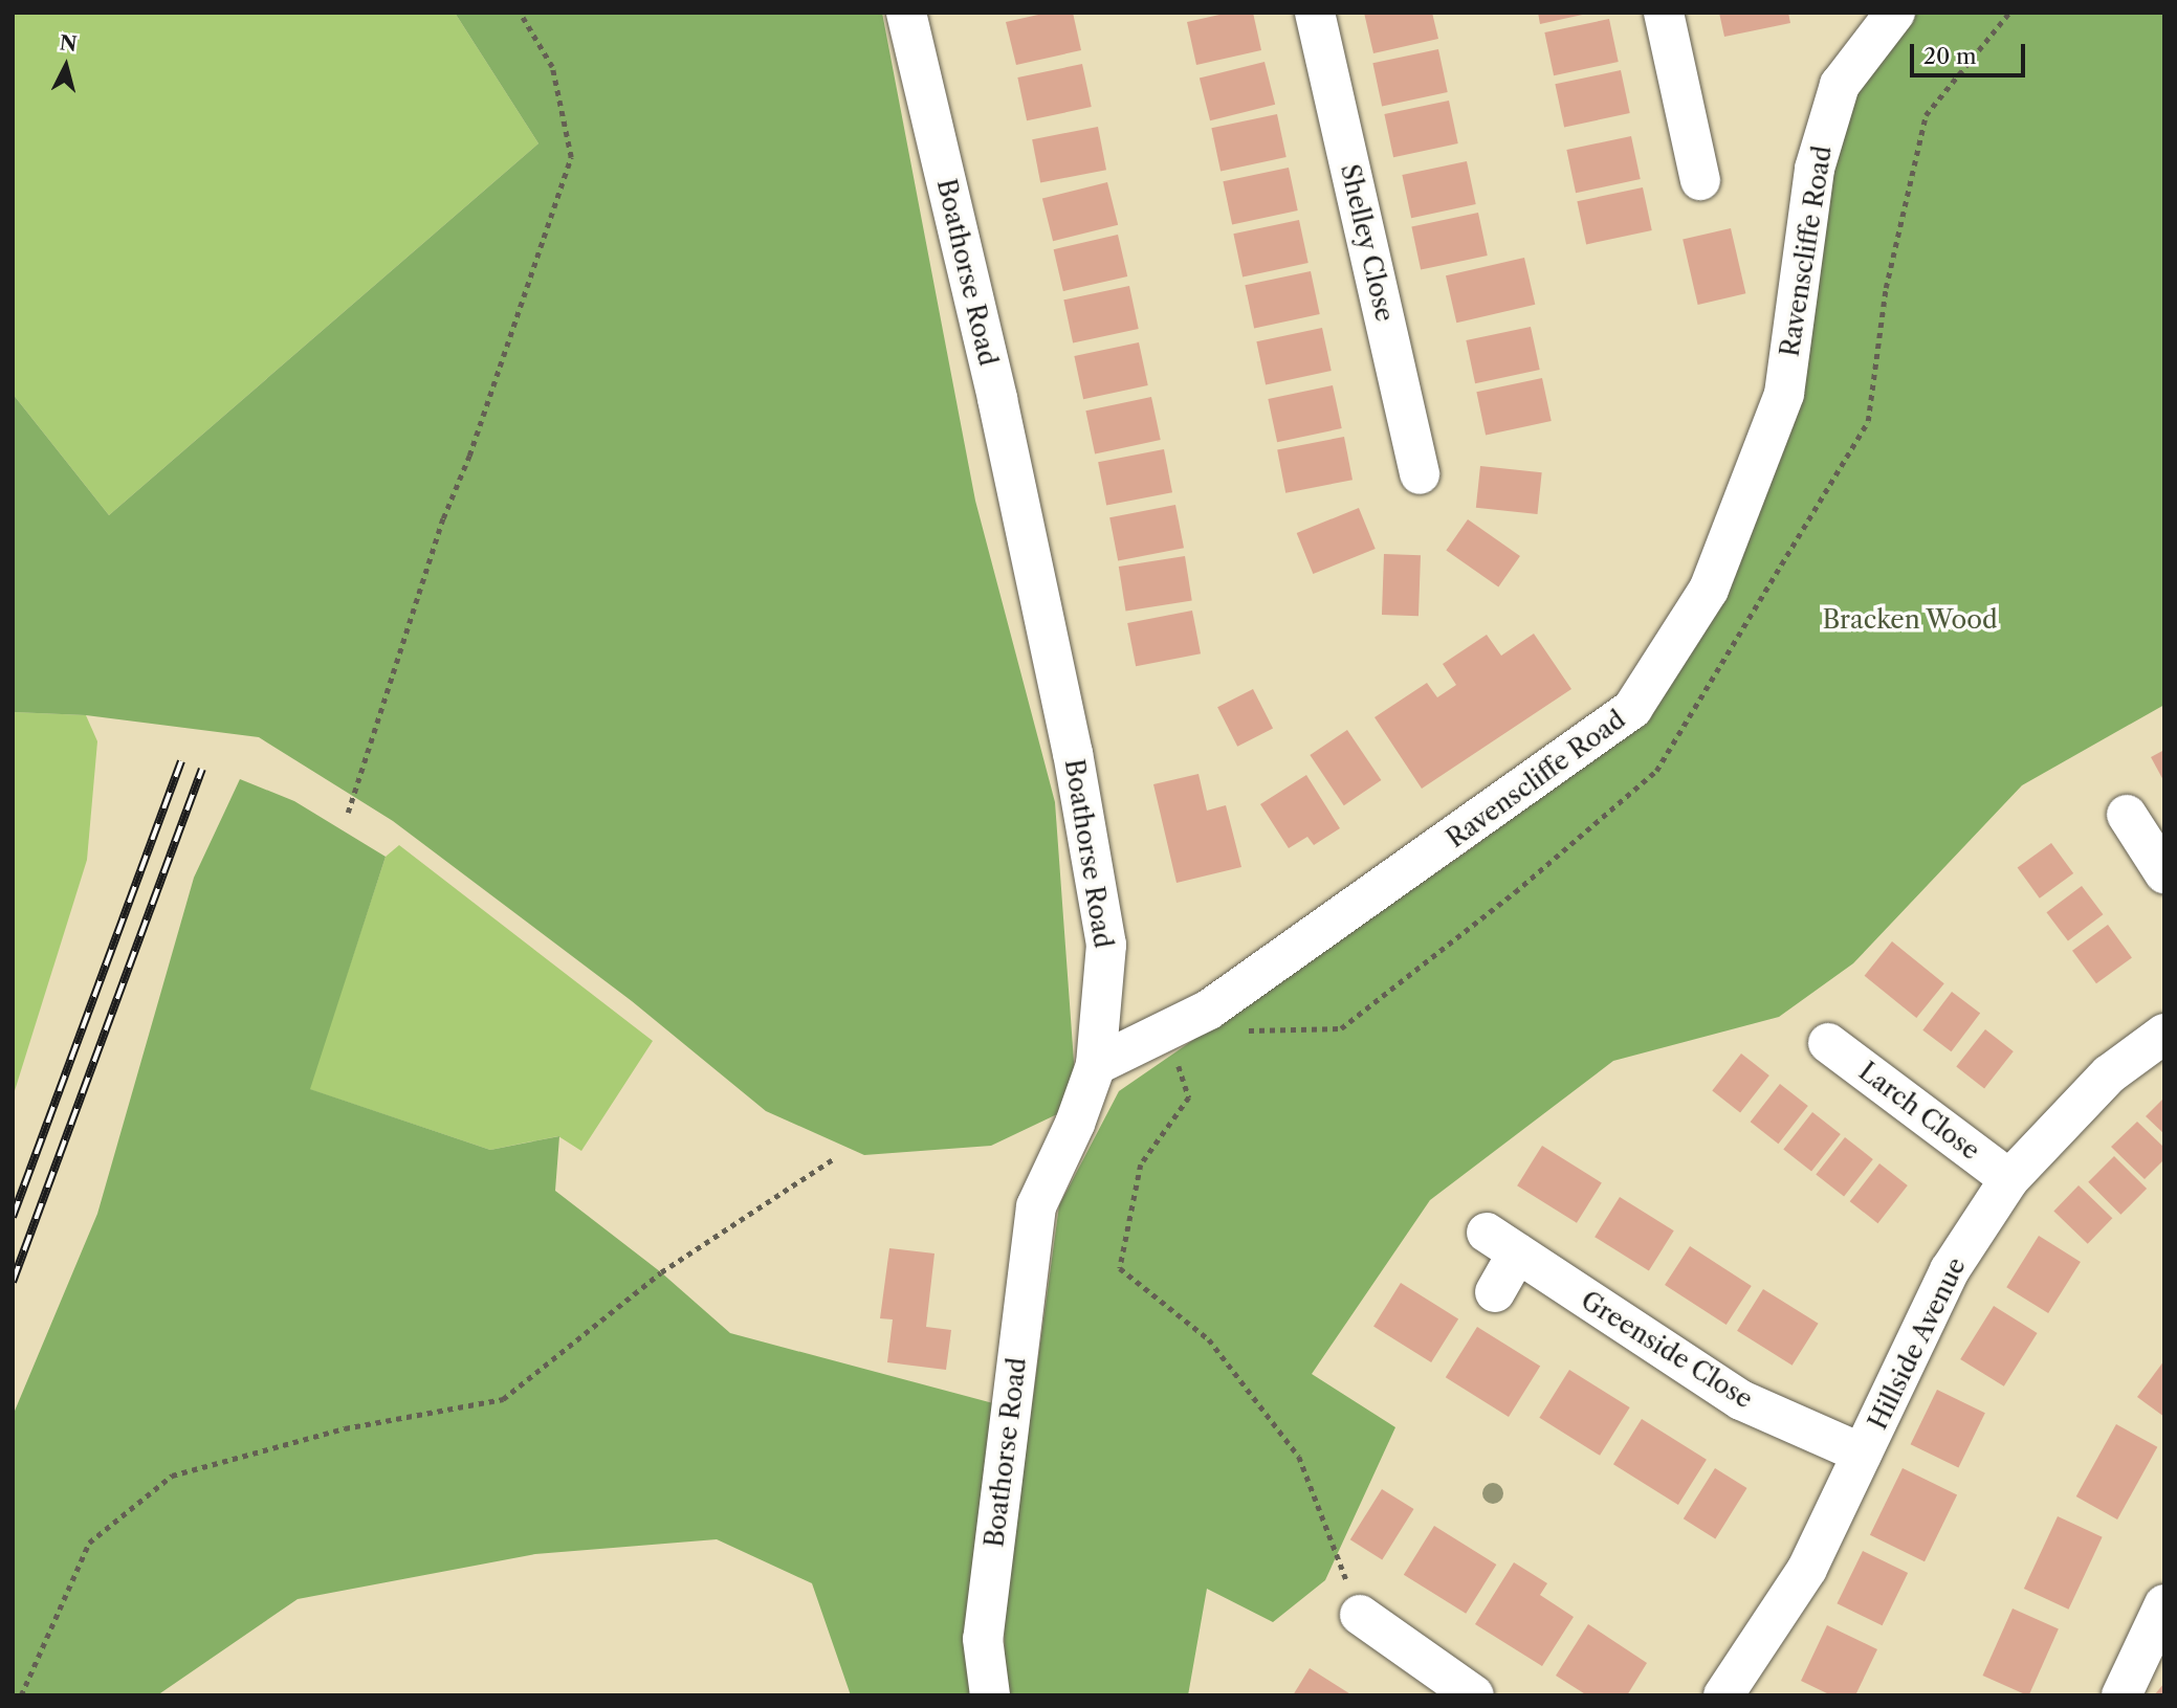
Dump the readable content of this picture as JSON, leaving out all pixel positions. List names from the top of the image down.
{
  "streets": {
    "street": [
      "Shelley Close",
      "Ravenscliffe Road",
      "Boathorse Road",
      "Larch Close",
      "Hillside Avenue",
      "Greenside Close"
    ]
  },
  "crossings": [
    ["Ravenscliffe Road", "Boathorse Road"],
    ["Larch Close", "Hillside Avenue"],
    ["Hillside Avenue", "Greenside Close"]
  ],
  "parks": ["Bracken Wood"],
  "scale_bar": "20 m",
  "north": "top"
}
